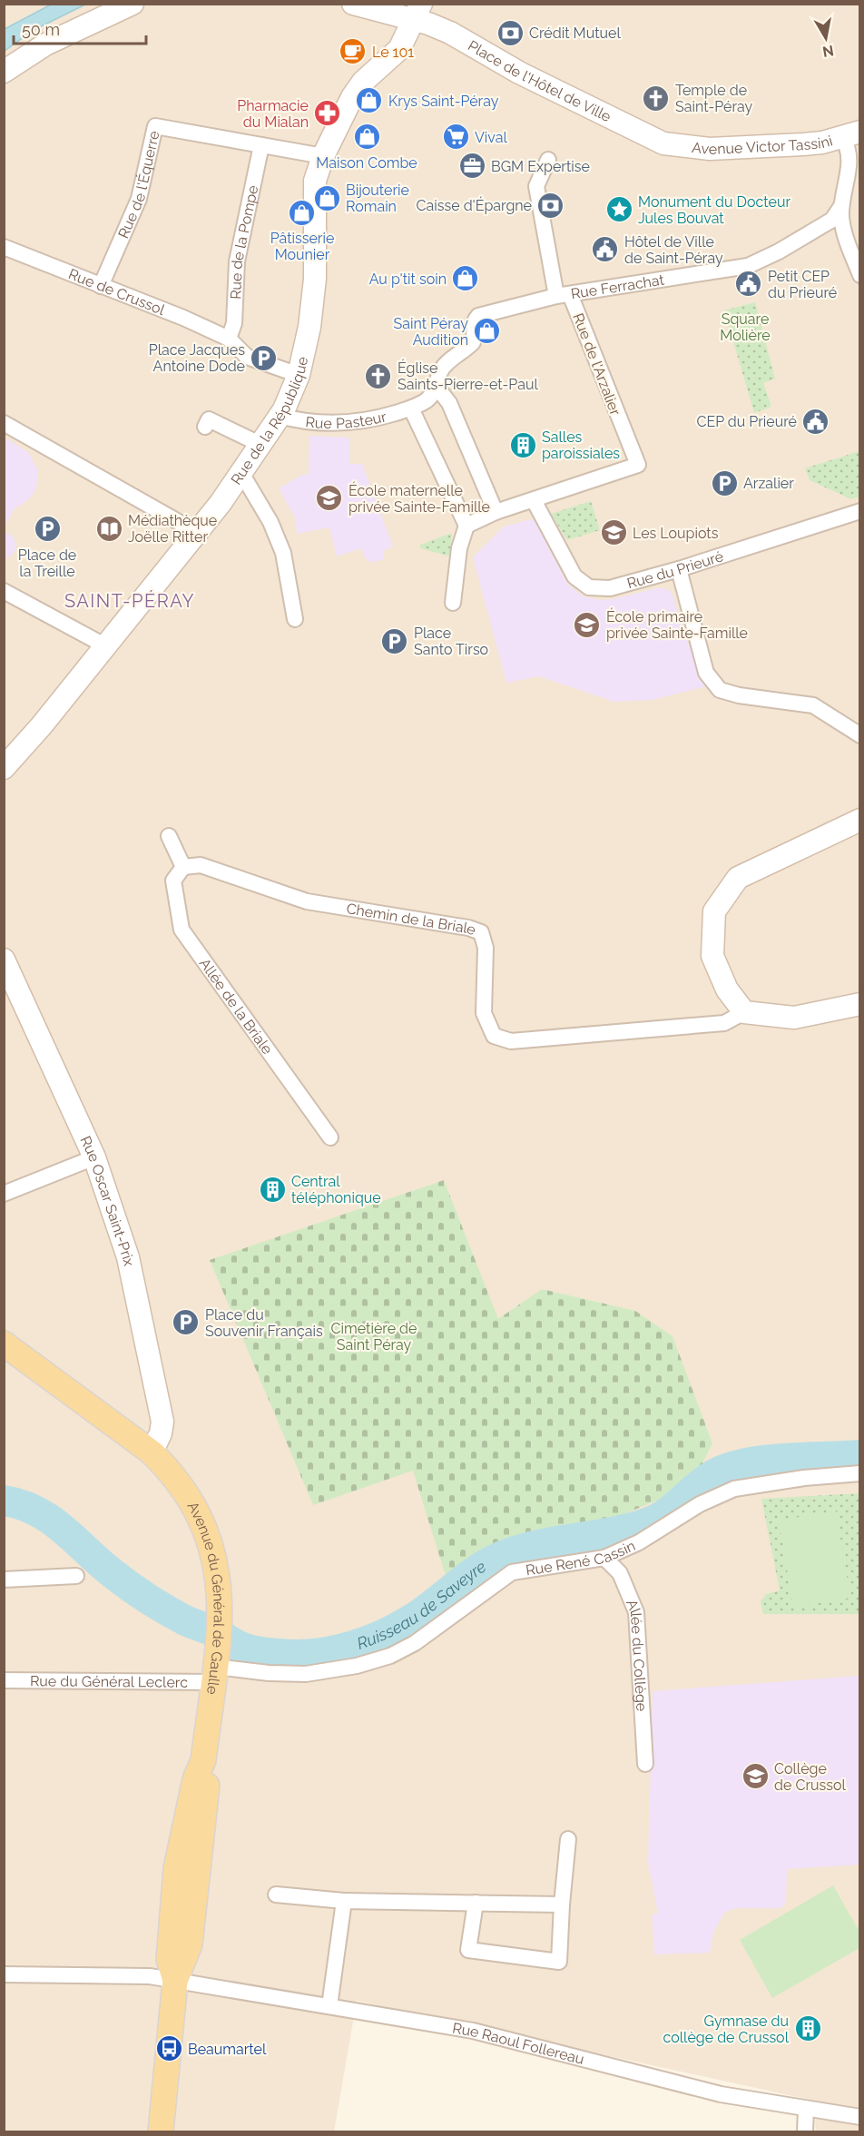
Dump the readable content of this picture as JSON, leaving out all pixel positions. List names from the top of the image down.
{
  "streets": {
    "main road": ["Avenue du Général de Gaulle"],
    "street": [
      "Place de l'Hôtel de Ville",
      "Avenue Victor Tassini",
      "Rue de l'Équerre",
      "Rue de la Pompe",
      "Rue Ferrachat",
      "Rue de Crussol",
      "Rue de l'Arzalier",
      "Rue Pasteur",
      "Rue de la République",
      "Rue du Prieuré",
      "Chemin de la Briale",
      "Allée de la Briale",
      "Rue Oscar Saint-Prix",
      "Rue René Cassin",
      "Allée du Collège",
      "Rue du Général Leclerc",
      "Rue Raoul Follereau"
    ]
  },
  "crossings": [
    ["Place de l'Hôtel de Ville", "Avenue Victor Tassini"],
    ["Place de l'Hôtel de Ville", "Rue de la République"],
    ["Rue de l'Équerre", "Rue de la Pompe"],
    ["Rue de l'Équerre", "Rue de Crussol"],
    ["Rue de la Pompe", "Rue de Crussol"],
    ["Rue Ferrachat", "Rue de l'Arzalier"],
    ["Rue Ferrachat", "Rue Pasteur"],
    ["Rue de l'Arzalier", "Rue du Prieuré"],
    ["Rue Pasteur", "Rue de la République"],
    ["Chemin de la Briale", "Allée de la Briale"],
    ["Rue Oscar Saint-Prix", "Avenue du Général de Gaulle"],
    ["Rue René Cassin", "Avenue du Général de Gaulle"],
    ["Rue René Cassin", "Allée du Collège"],
    ["Rue René Cassin", "Rue du Général Leclerc"],
    ["Avenue du Général de Gaulle", "Rue du Général Leclerc"],
    ["Avenue du Général de Gaulle", "Rue Raoul Follereau"]
  ],
  "districts": ["SAINT-PÉRAY"],
  "water": ["Ruisseau de Saveyre"],
  "parks": ["Square Molière", "Cimetière de Saint Péray"],
  "places": {
    "bank": ["Crédit Mutuel", "Caisse d'Épargne"],
    "cafe": ["Le 101"],
    "church": ["Temple de Saint-Péray", "Église Saints-Pierre-et-Paul"],
    "shop": [
      "Krys Saint-Péray",
      "Maison Combe",
      "Bijouterie Romain",
      "Pâtisserie Mounier",
      "Au p'tit soin",
      "Saint Péray Audition"
    ],
    "pharmacy": ["Pharmacie du Mialan"],
    "supermarket": ["Vival"],
    "office": ["BGM Expertise"],
    "place": ["Monument du Docteur Jules Bouvat"],
    "public building": ["Hôtel de Ville de Saint-Péray", "Petit CEP du Prieuré", "CEP du Prieuré"],
    "parking": [
      "Place Jacques Antoine Dode",
      "Arzalier",
      "Place de la Treille",
      "Place Santo Tirso",
      "Place du Souvenir Français"
    ],
    "building": ["Salles paroissiales", "Central téléphonique", "Gymnase du collège de Crussol"],
    "school or university": [
      "École maternelle privée Sainte-Famille",
      "Les Loupiots",
      "École primaire privée Sainte-Famille",
      "Collège de Crussol"
    ],
    "library": ["Médiathèque Joëlle Ritter"],
    "bus stop": ["Beaumartel"]
  },
  "scale_bar": "50 m",
  "north": "bottom"
}
